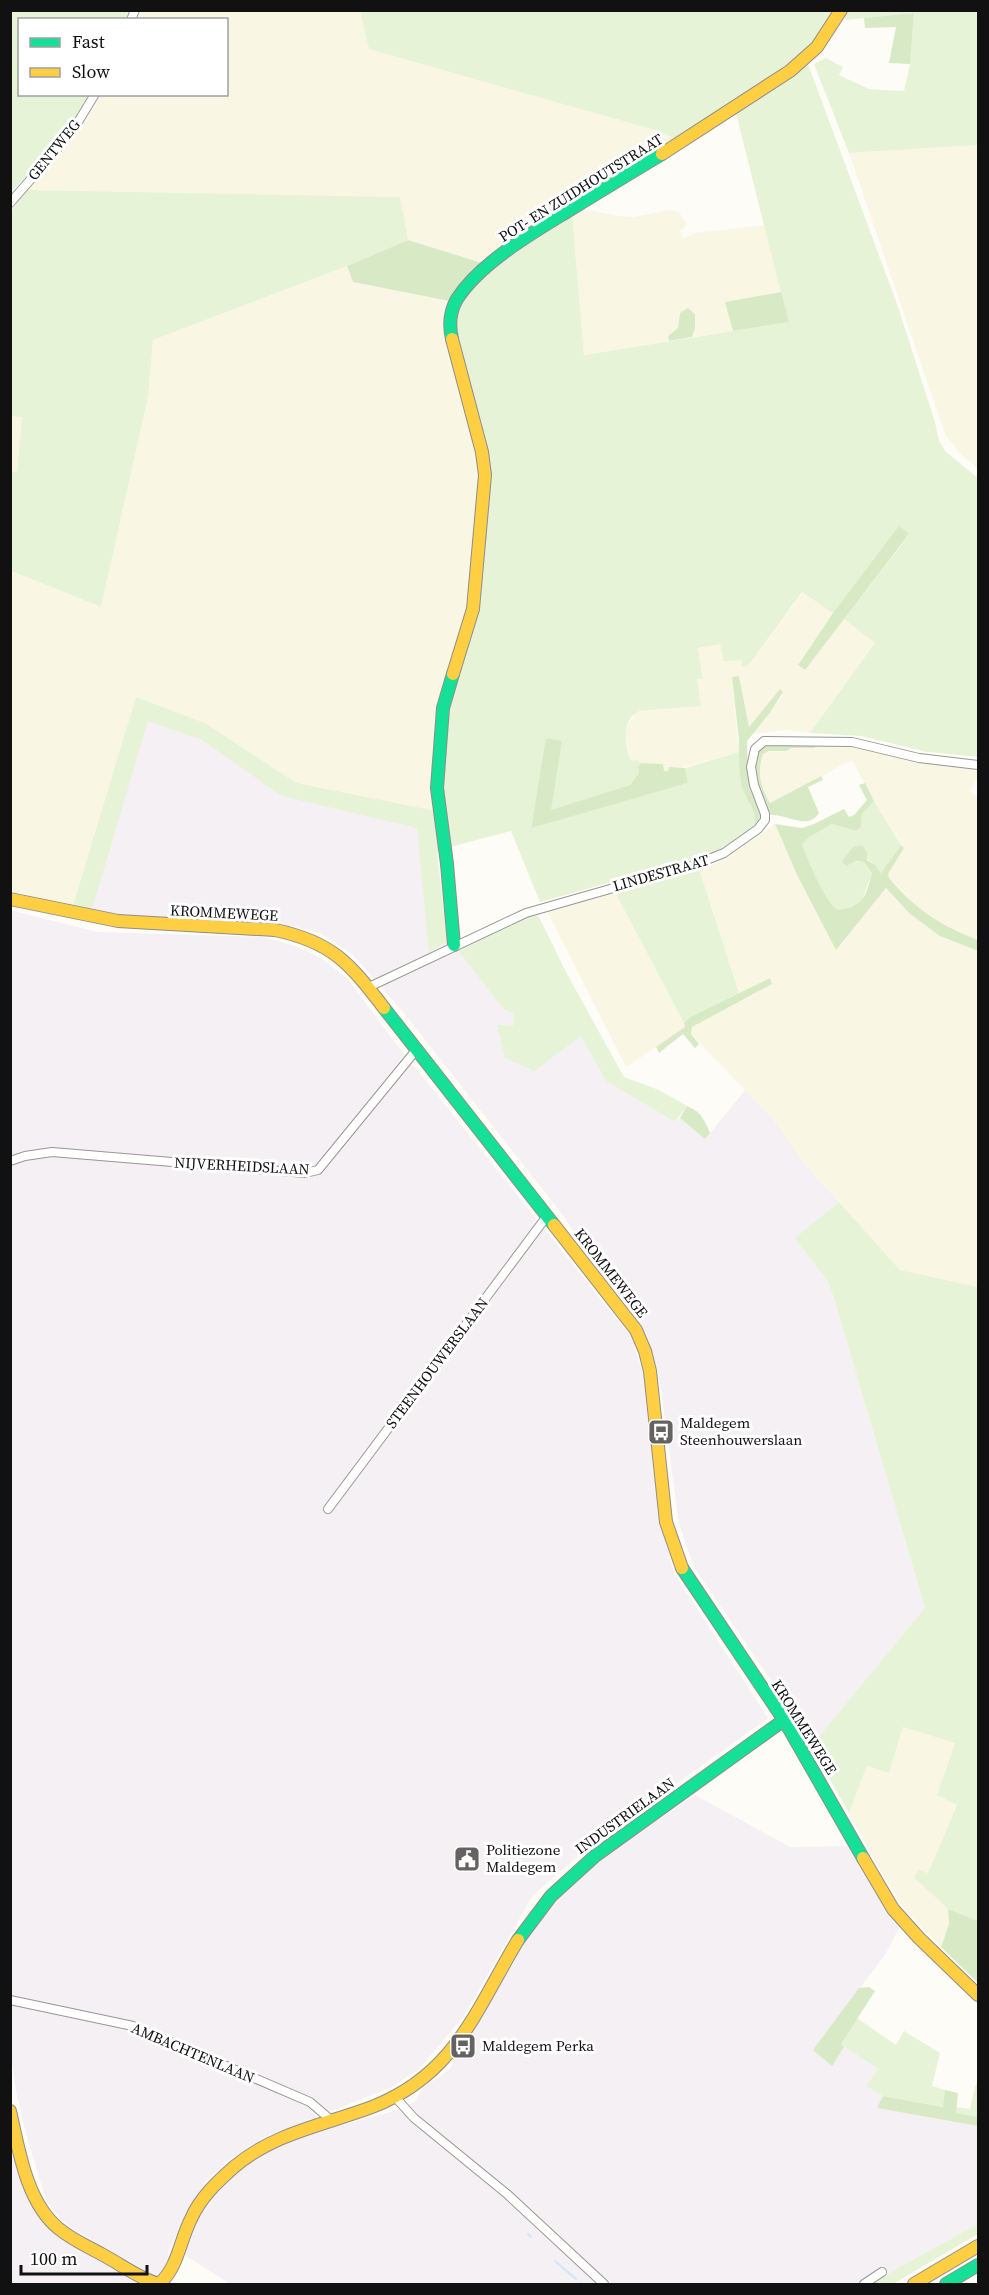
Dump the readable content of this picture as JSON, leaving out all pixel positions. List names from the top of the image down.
{
  "streets": {
    "main road": ["POT- EN ZUIDHOUTSTRAAT", "KROMMEWEGE", "INDUSTRIELAAN"],
    "street": [
      "GENTWEG",
      "LINDESTRAAT",
      "NIJVERHEIDSLAAN",
      "STEENHOUWERSLAAN",
      "AMBACHTENLAAN"
    ]
  },
  "crossings": [
    ["POT- EN ZUIDHOUTSTRAAT", "LINDESTRAAT"],
    ["LINDESTRAAT", "KROMMEWEGE"],
    ["KROMMEWEGE", "NIJVERHEIDSLAAN"],
    ["KROMMEWEGE", "STEENHOUWERSLAAN"],
    ["KROMMEWEGE", "INDUSTRIELAAN"],
    ["INDUSTRIELAAN", "AMBACHTENLAAN"]
  ],
  "places": {
    "bus stop": ["Maldegem Steenhouwerslaan", "Maldegem Perka"],
    "public building": ["Politiezone Maldegem"]
  },
  "legend": ["Fast", "Slow"],
  "scale_bar": "100 m"
}
